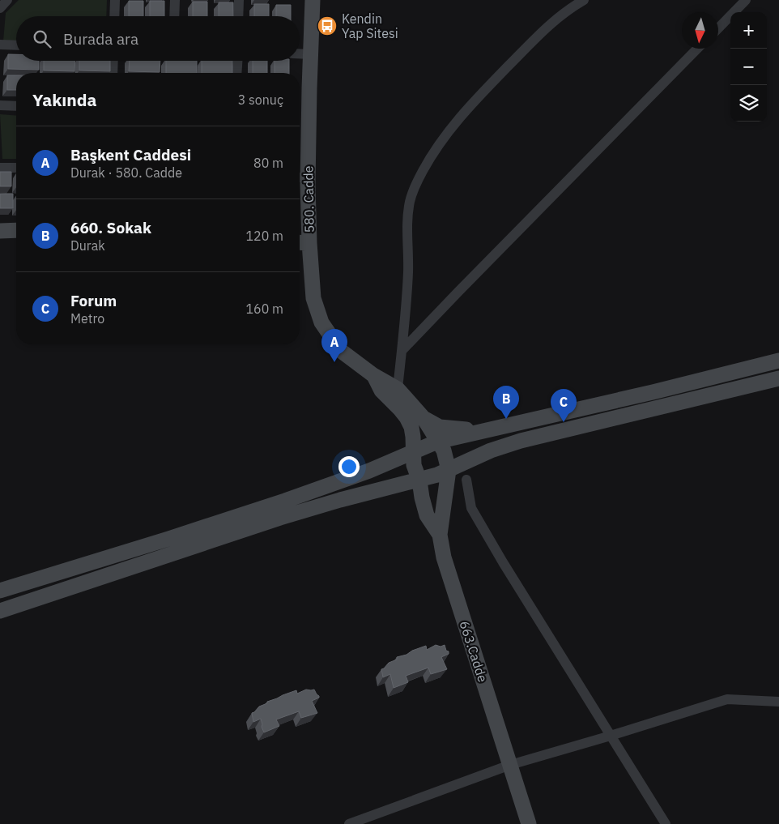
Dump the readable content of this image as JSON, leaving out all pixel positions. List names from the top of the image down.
{
  "streets": {
    "main road": ["580. Cadde", "663.Cadde"]
  },
  "crossings": [
    ["580. Cadde", "663.Cadde"]
  ],
  "places": {
    "bus stop": ["Kendin Yap Sitesi"]
  },
  "north": "bottom",
  "page": {
    "map_buttons": ["+", "−"],
    "search": "Burada ara",
    "heading": ["Yakında", "3 sonuç"],
    "list": [
      {
        "mark": "A",
        "name": "Başkent Caddesi",
        "note": "Durak · 580. Cadde",
        "value": "80 m"
      },
      {
        "mark": "B",
        "name": "660. Sokak",
        "note": "Durak",
        "value": "120 m"
      },
      {
        "mark": "C",
        "name": "Forum",
        "note": "Metro",
        "value": "160 m"
      }
    ],
    "pins": ["A", "B", "C"]
  }
}
